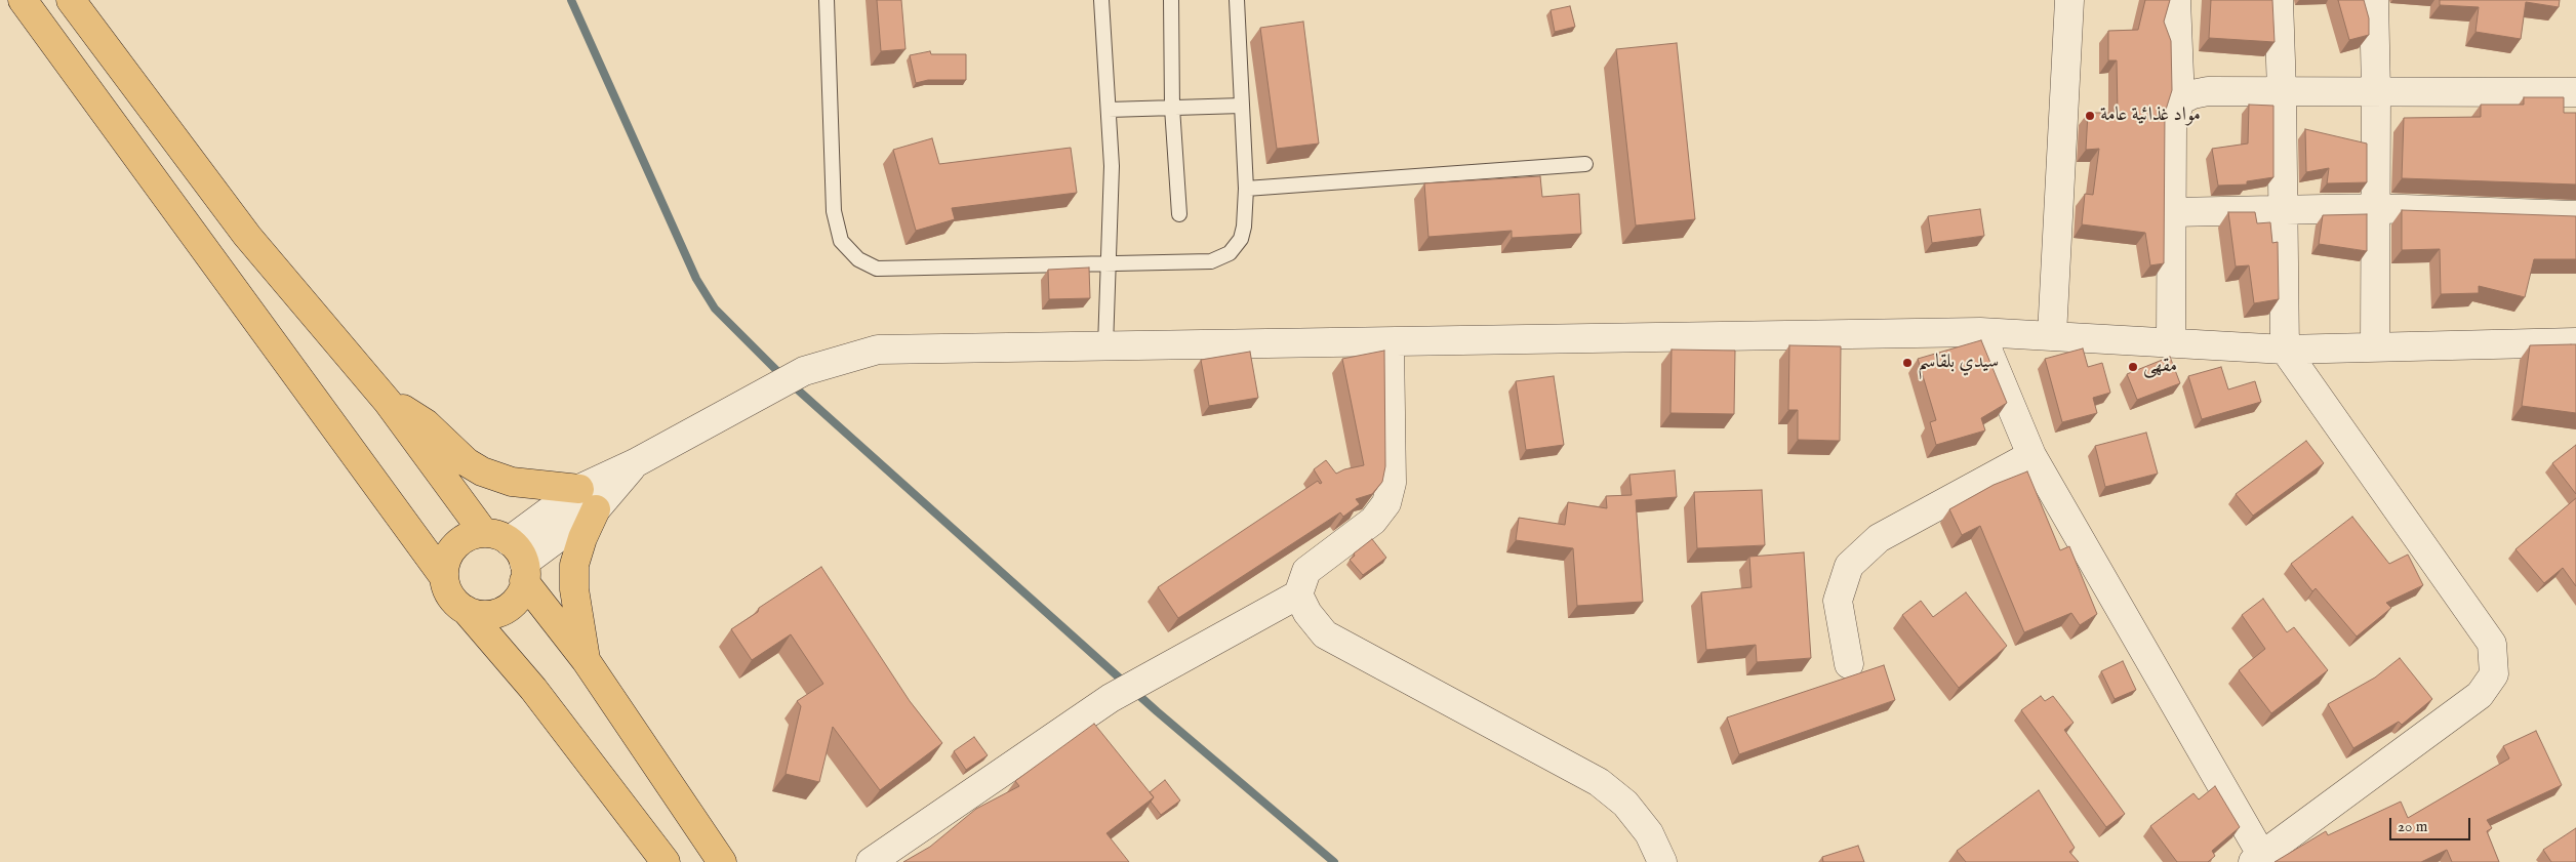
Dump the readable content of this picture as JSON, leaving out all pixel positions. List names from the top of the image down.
{
  "places": ["مواد غذائية عامة", "سيدي بلقاسم", "مقهى"],
  "scale_bar": "20 m"
}
